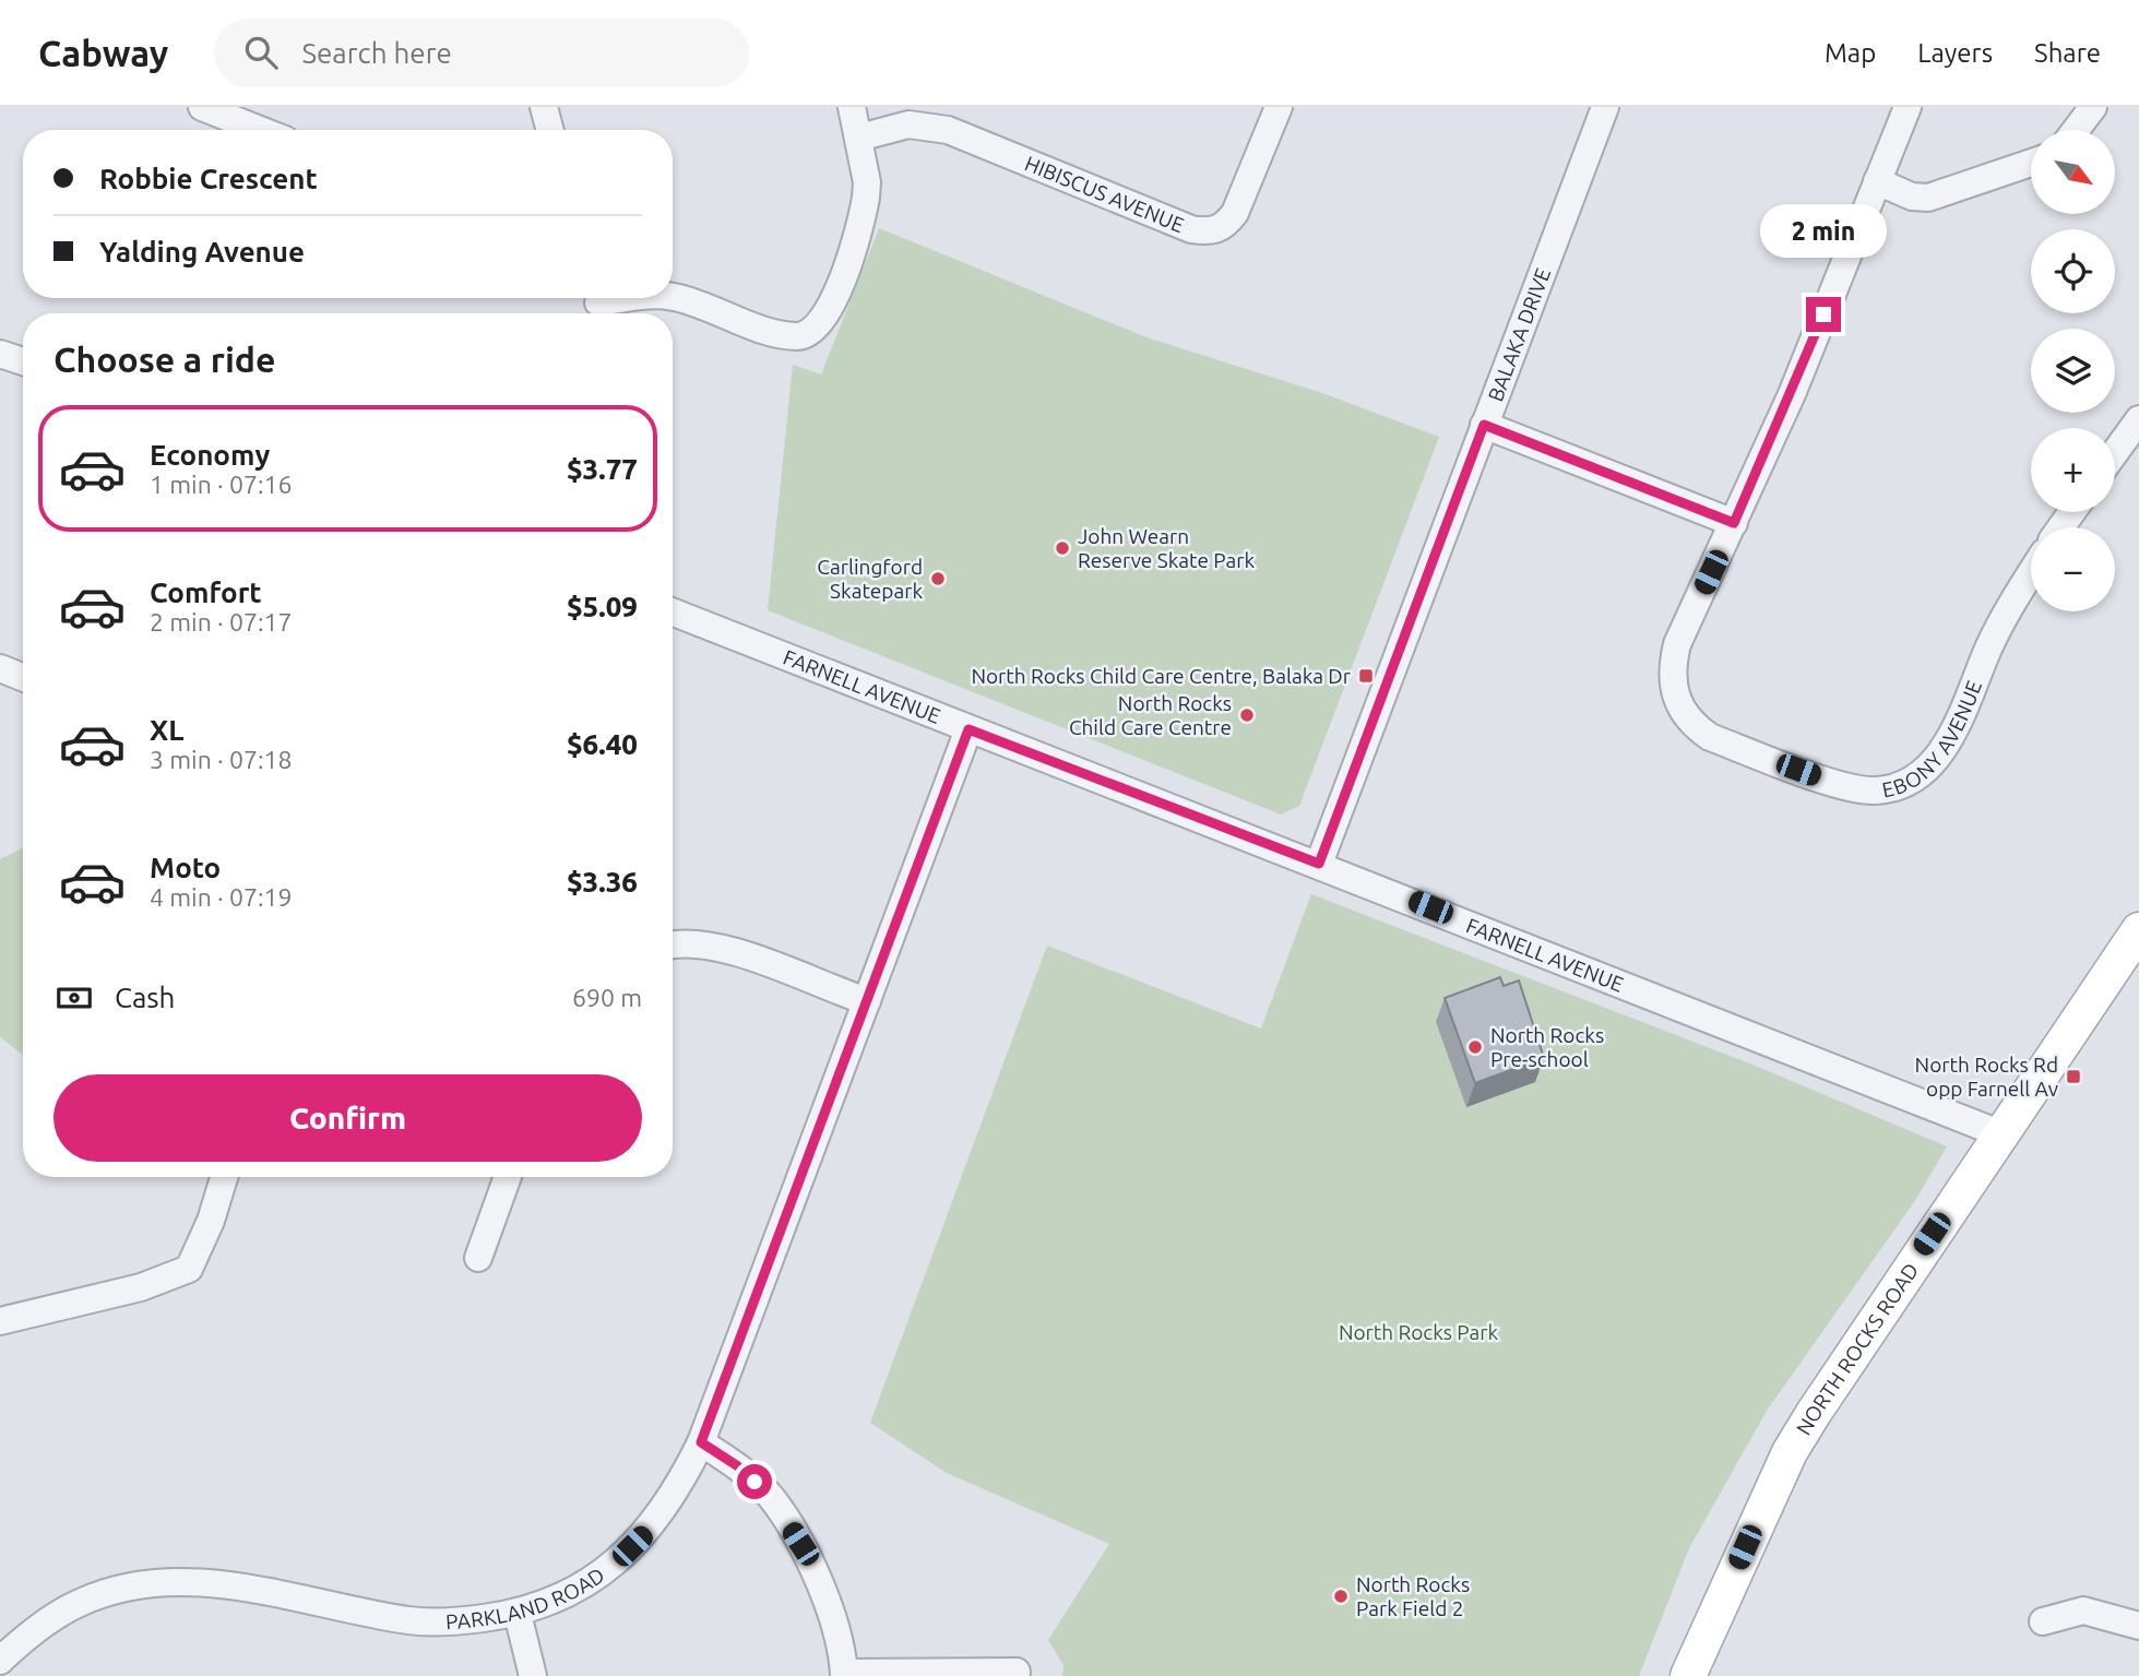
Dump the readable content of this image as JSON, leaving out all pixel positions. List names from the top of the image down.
{
  "streets": {
    "main road": ["NORTH ROCKS ROAD"],
    "street": [
      "HIBISCUS AVENUE",
      "BALAKA DRIVE",
      "FARNELL AVENUE",
      "EBONY AVENUE",
      "PARKLAND ROAD"
    ]
  },
  "crossings": [
    ["BALAKA DRIVE", "FARNELL AVENUE"],
    ["FARNELL AVENUE", "NORTH ROCKS ROAD"],
    ["FARNELL AVENUE", "PARKLAND ROAD"]
  ],
  "parks": ["North Rocks Park"],
  "places": {
    "other": [
      "John Wearn Reserve Skate Park",
      "Carlingford Skatepark",
      "North Rocks Child Care Centre",
      "North Rocks Pre-school",
      "North Rocks Park Field 2"
    ],
    "transit": ["North Rocks Child Care Centre, Balaka Dr", "North Rocks Rd opp Farnell Av"]
  },
  "north": "bottom right",
  "page": {
    "header": "Cabway",
    "search": "Search here",
    "nav": ["Map", "Layers", "Share"],
    "map_buttons": ["+", "−"],
    "banner": ["Robbie Crescent", "Yalding Avenue"],
    "bubble": "2 min",
    "heading": "Choose a ride",
    "list": [
      {
        "name": "Economy",
        "note": "1 min · 07:16",
        "value": "$3.77"
      },
      {
        "name": "Comfort",
        "note": "2 min · 07:17",
        "value": "$5.09"
      },
      {
        "name": "XL",
        "note": "3 min · 07:18",
        "value": "$6.40"
      },
      {
        "name": "Moto",
        "note": "4 min · 07:19",
        "value": "$3.36"
      }
    ],
    "pay": ["Cash", "690 m"],
    "buttons": "Confirm"
  }
}
